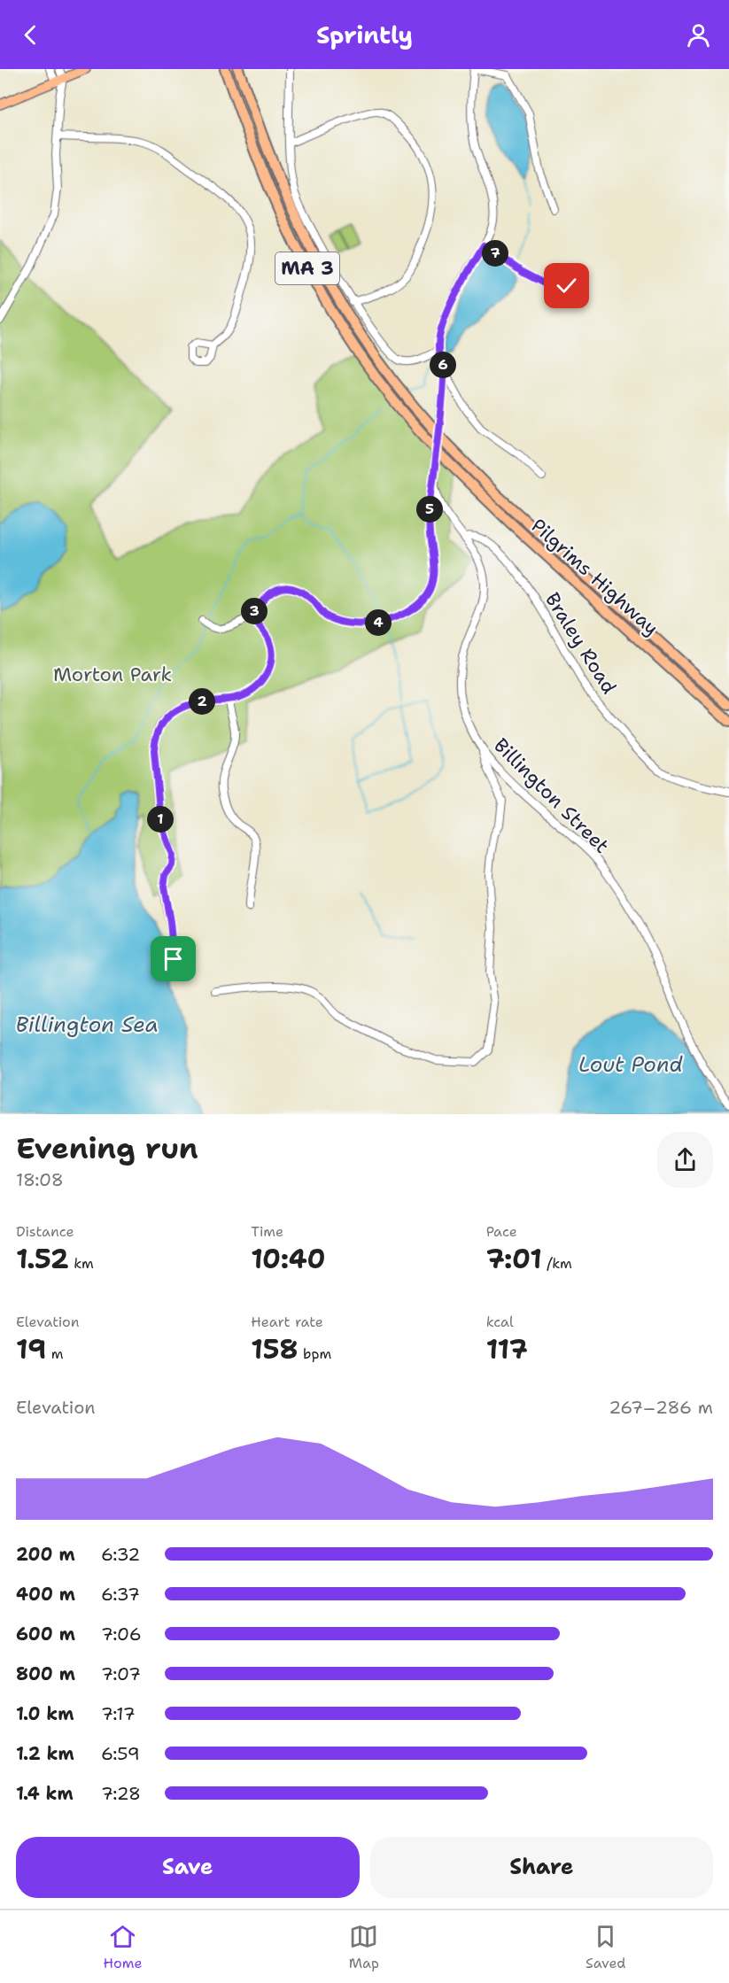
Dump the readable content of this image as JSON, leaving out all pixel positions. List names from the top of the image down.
{
  "streets": {
    "highway": ["MA 3", "Pilgrims Highway"],
    "street": ["Braley Road", "Billington Street"]
  },
  "crossings": [
    ["Braley Road", "Billington Street"]
  ],
  "water": ["Billington Sea", "Lout Pond"],
  "parks": ["Morton Park"],
  "page": {
    "header": "Sprintly",
    "pins": [
      "7",
      "6",
      "5",
      "3",
      "4",
      "2",
      "1"
    ],
    "heading": ["Evening run", "18:08"],
    "stats": [
      ["Distance", "1.52 km"],
      ["Time", "10:40"],
      ["Pace", "7:01 /km"],
      ["Elevation", "19 m"],
      ["Heart rate", "158 bpm"],
      ["kcal", "117"]
    ],
    "chart": ["Elevation", "267–286 m"],
    "list": [
      {
        "name": "200 m",
        "note": "6:32"
      },
      {
        "name": "400 m",
        "note": "6:37"
      },
      {
        "name": "600 m",
        "note": "7:06"
      },
      {
        "name": "800 m",
        "note": "7:07"
      },
      {
        "name": "1.0 km",
        "note": "7:17"
      },
      {
        "name": "1.2 km",
        "note": "6:59"
      },
      {
        "name": "1.4 km",
        "note": "7:28"
      }
    ],
    "buttons": ["Save", "Share"],
    "tabs": ["Home", "Map", "Saved"]
  }
}
